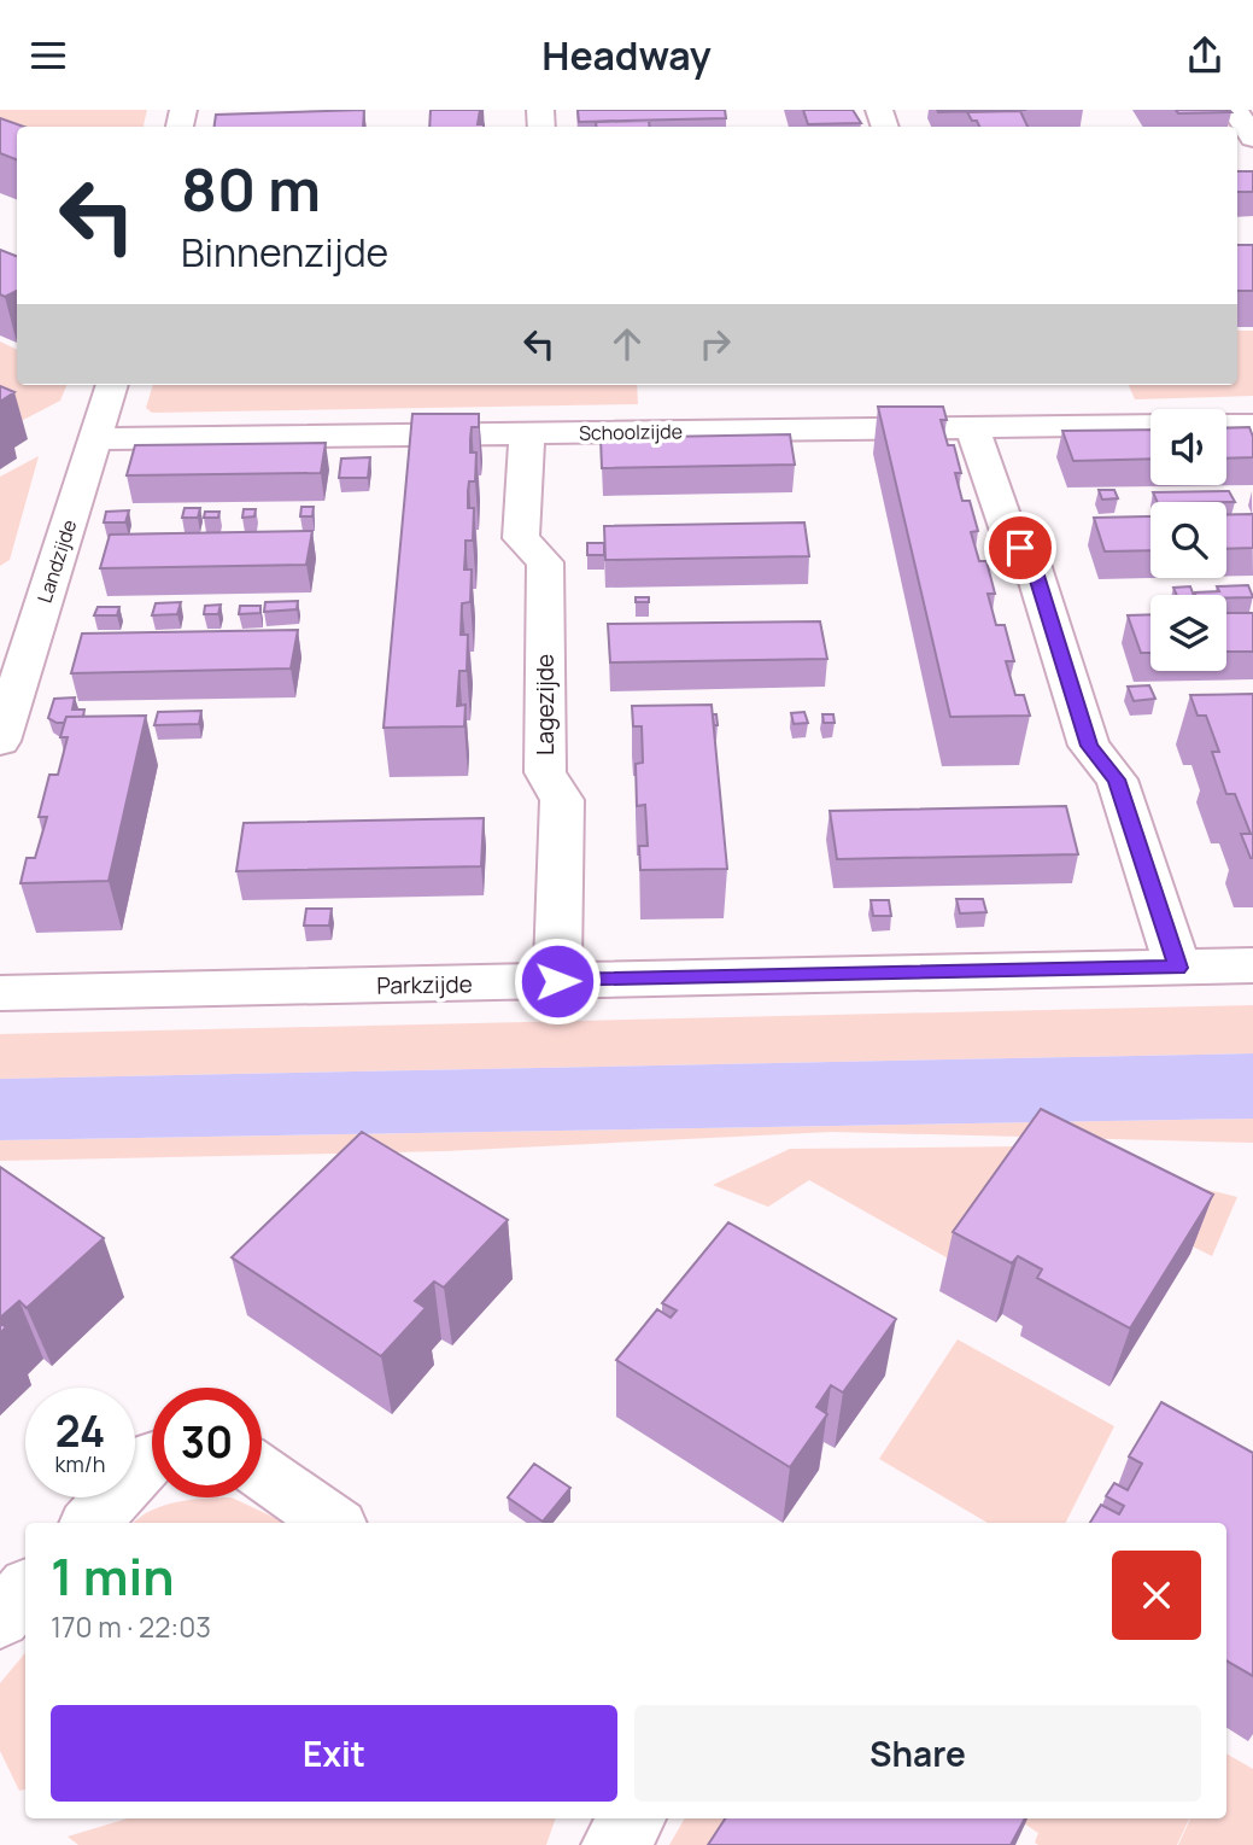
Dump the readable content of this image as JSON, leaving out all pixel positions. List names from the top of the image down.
{
  "streets": {
    "street": [
      "Schoolzijde",
      "Landzijde",
      "Lagezijde",
      "Parkzijde"
    ]
  },
  "crossings": [
    ["Schoolzijde", "Landzijde"],
    ["Schoolzijde", "Lagezijde"],
    ["Lagezijde", "Parkzijde"]
  ],
  "page": {
    "header": "Headway",
    "turn": ["80 m", "Binnenzijde"],
    "speed": "24 km/h",
    "limit": "30",
    "heading": ["1 min", "170 m · 22:03"],
    "buttons": ["Exit", "Share"]
  }
}
